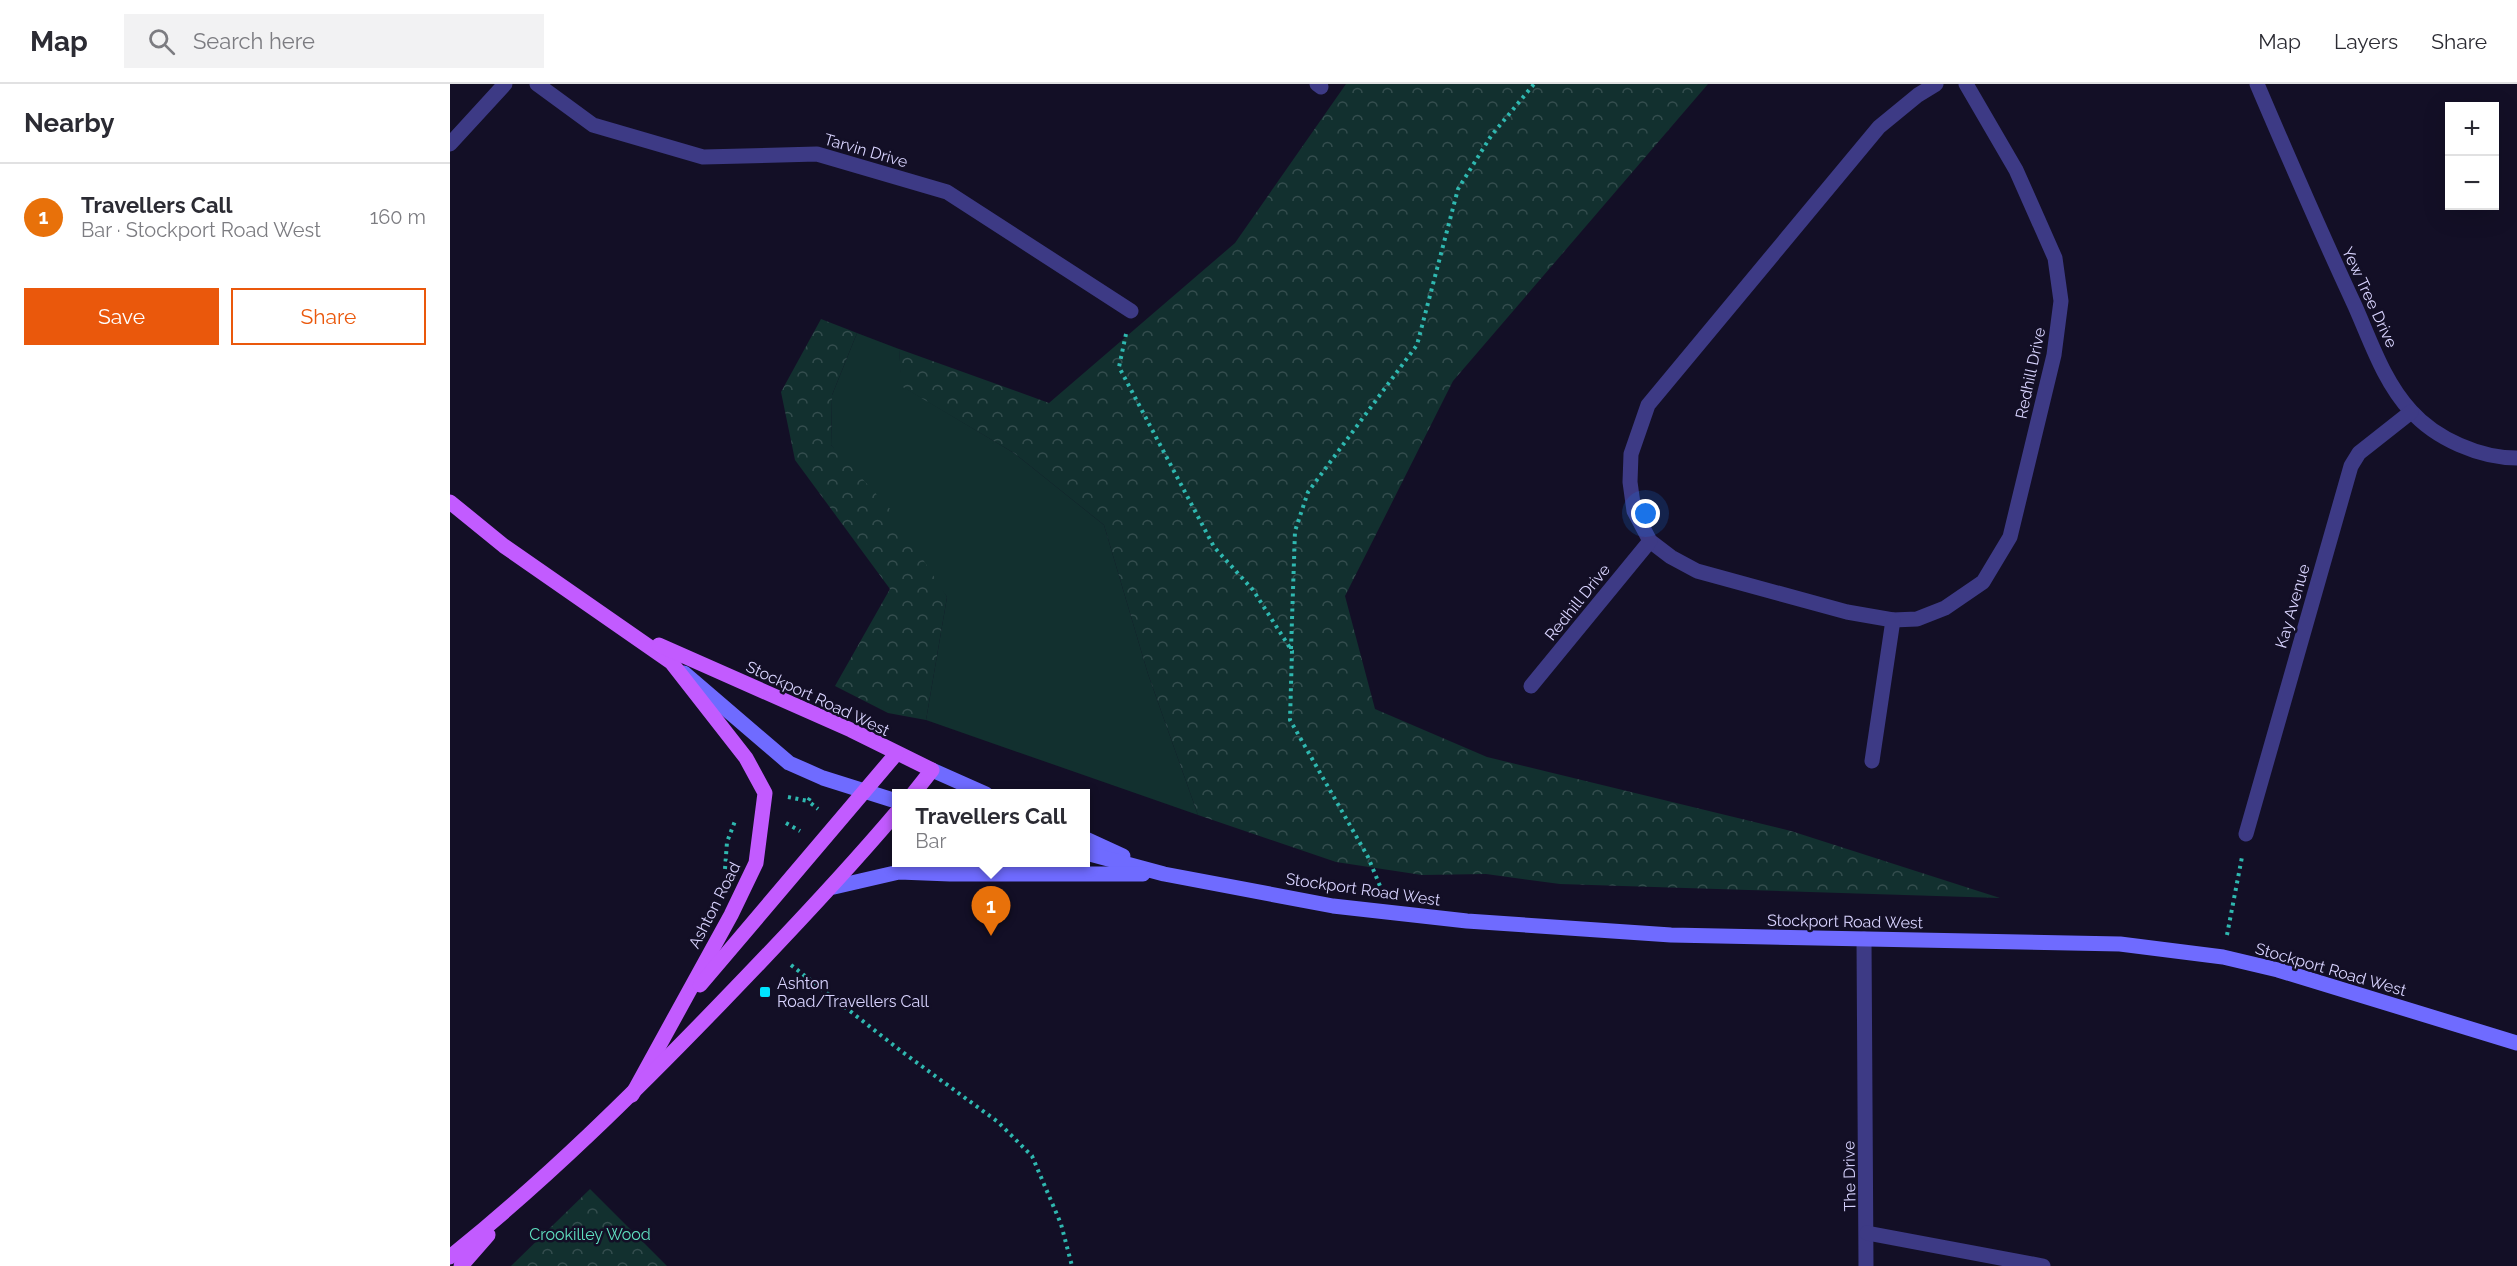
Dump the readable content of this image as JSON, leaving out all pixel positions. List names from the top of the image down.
{
  "streets": {
    "main road": ["Stockport Road West", "Ashton Road"],
    "street": [
      "Tarvin Drive",
      "Yew Tree Drive",
      "Redhill Drive",
      "Kay Avenue",
      "The Drive"
    ]
  },
  "crossings": [
    ["Yew Tree Drive", "Kay Avenue"],
    ["Stockport Road West", "Ashton Road"],
    ["Stockport Road West", "The Drive"]
  ],
  "parks": ["Crookilley Wood"],
  "places": {
    "transit": ["Ashton Road/Travellers Call"]
  },
  "page": {
    "header": "Map",
    "search": "Search here",
    "nav": ["Map", "Layers", "Share"],
    "heading": "Nearby",
    "map_buttons": ["+", "−"],
    "list": [
      {
        "mark": "1",
        "name": "Travellers Call",
        "note": "Bar · Stockport Road West",
        "value": "160 m"
      }
    ],
    "buttons": ["Save", "Share"],
    "popup": ["Travellers Call", "Bar"],
    "pins": "1"
  }
}
